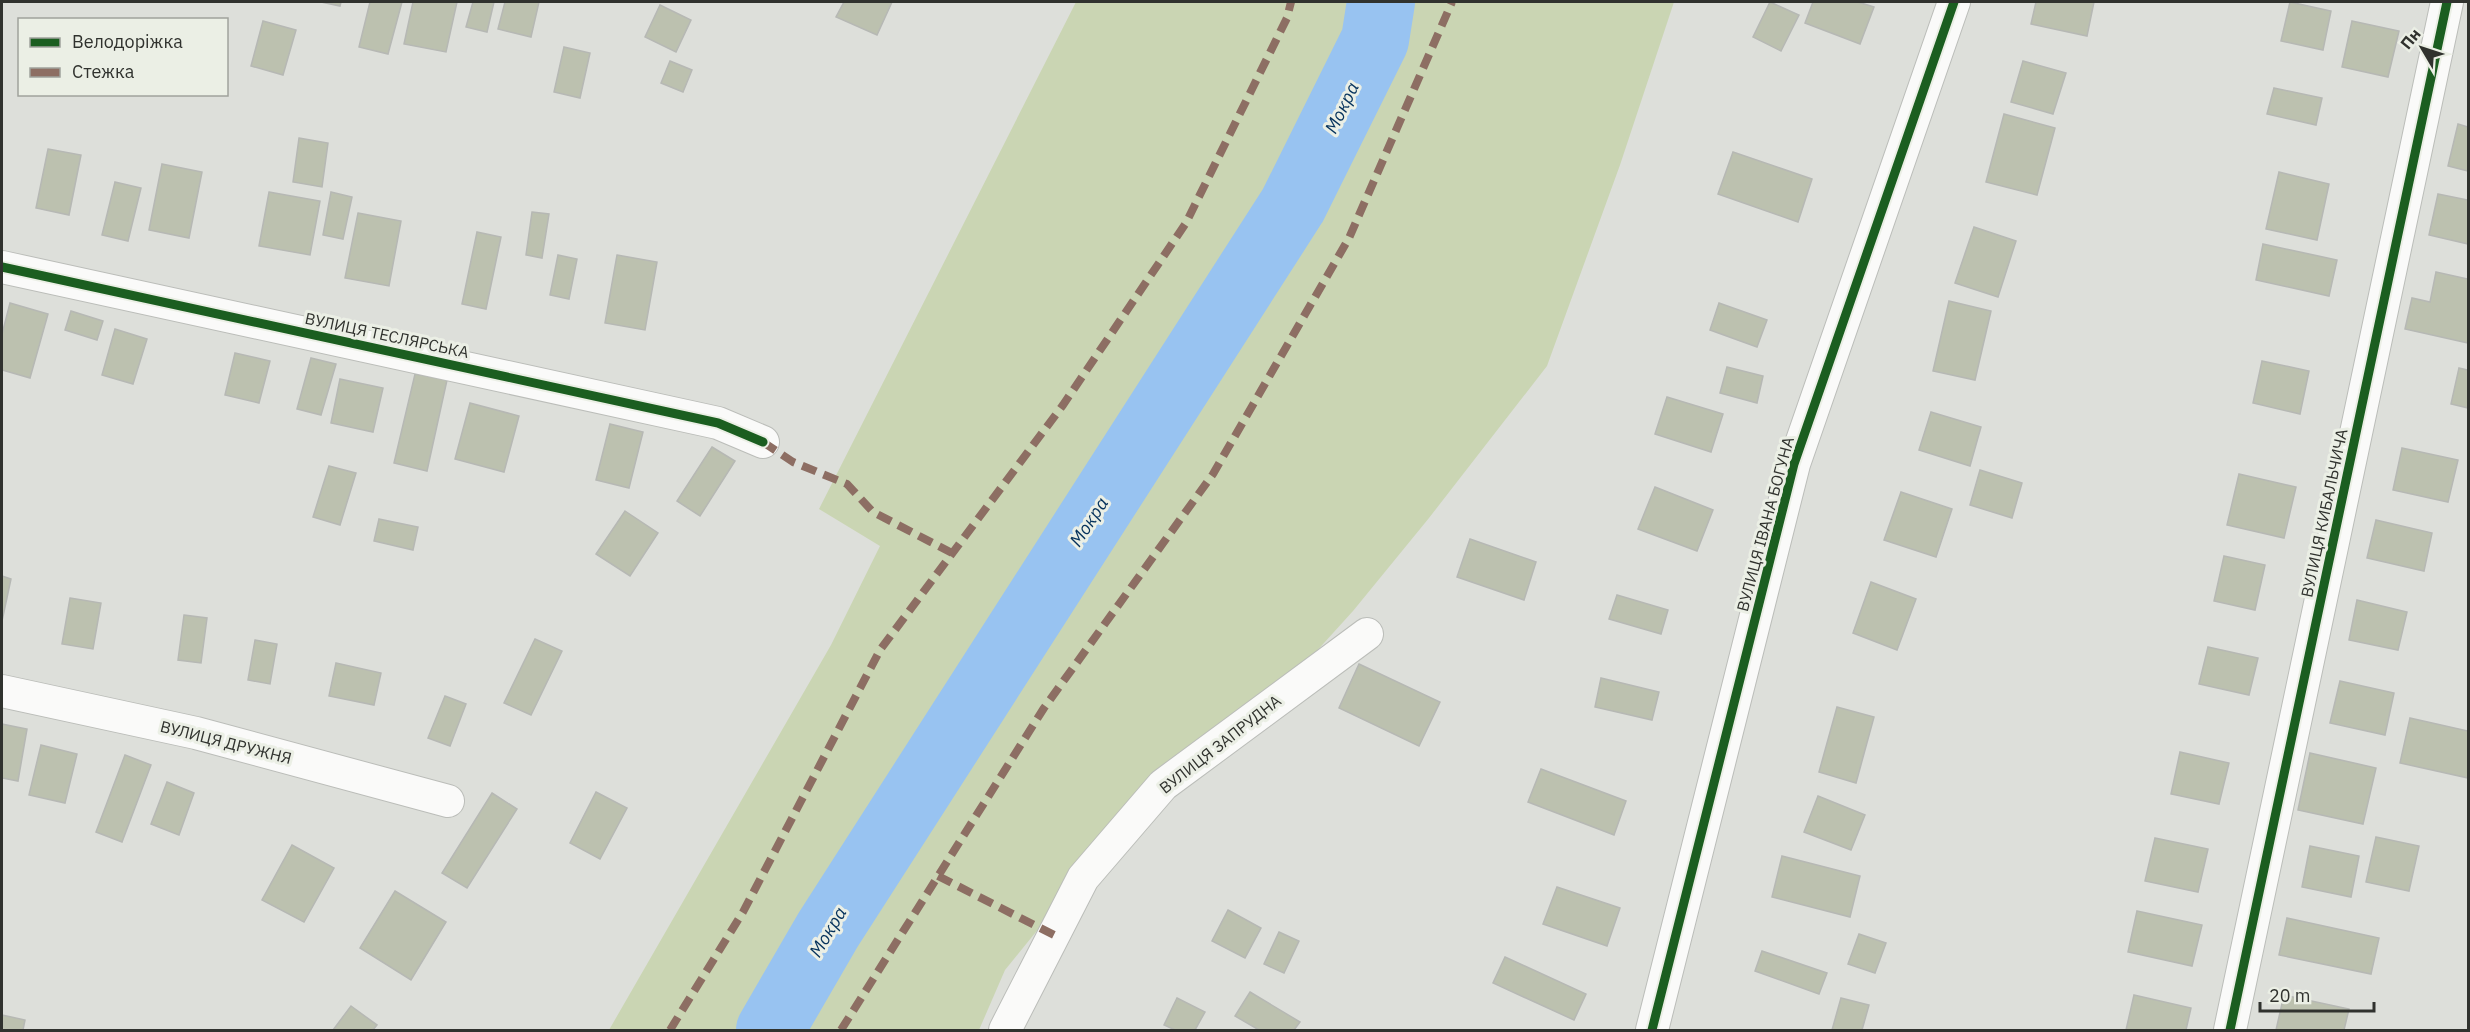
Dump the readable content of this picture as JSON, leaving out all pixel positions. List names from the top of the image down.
{
  "streets": {
    "street": [
      "ВУЛИЦЯ ТЕСЛЯРСЬКА",
      "ВУЛИЦЯ КИБАЛЬЧИЧА",
      "ВУЛИЦЯ ІВАНА БОГУНА",
      "ВУЛИЦЯ ДРУЖНЯ",
      "ВУЛИЦЯ ЗАПРУДНА"
    ]
  },
  "water": ["Мокра"],
  "legend": ["Велодоріжка", "Стежка"],
  "scale_bar": "20 m",
  "north": "top left"
}
